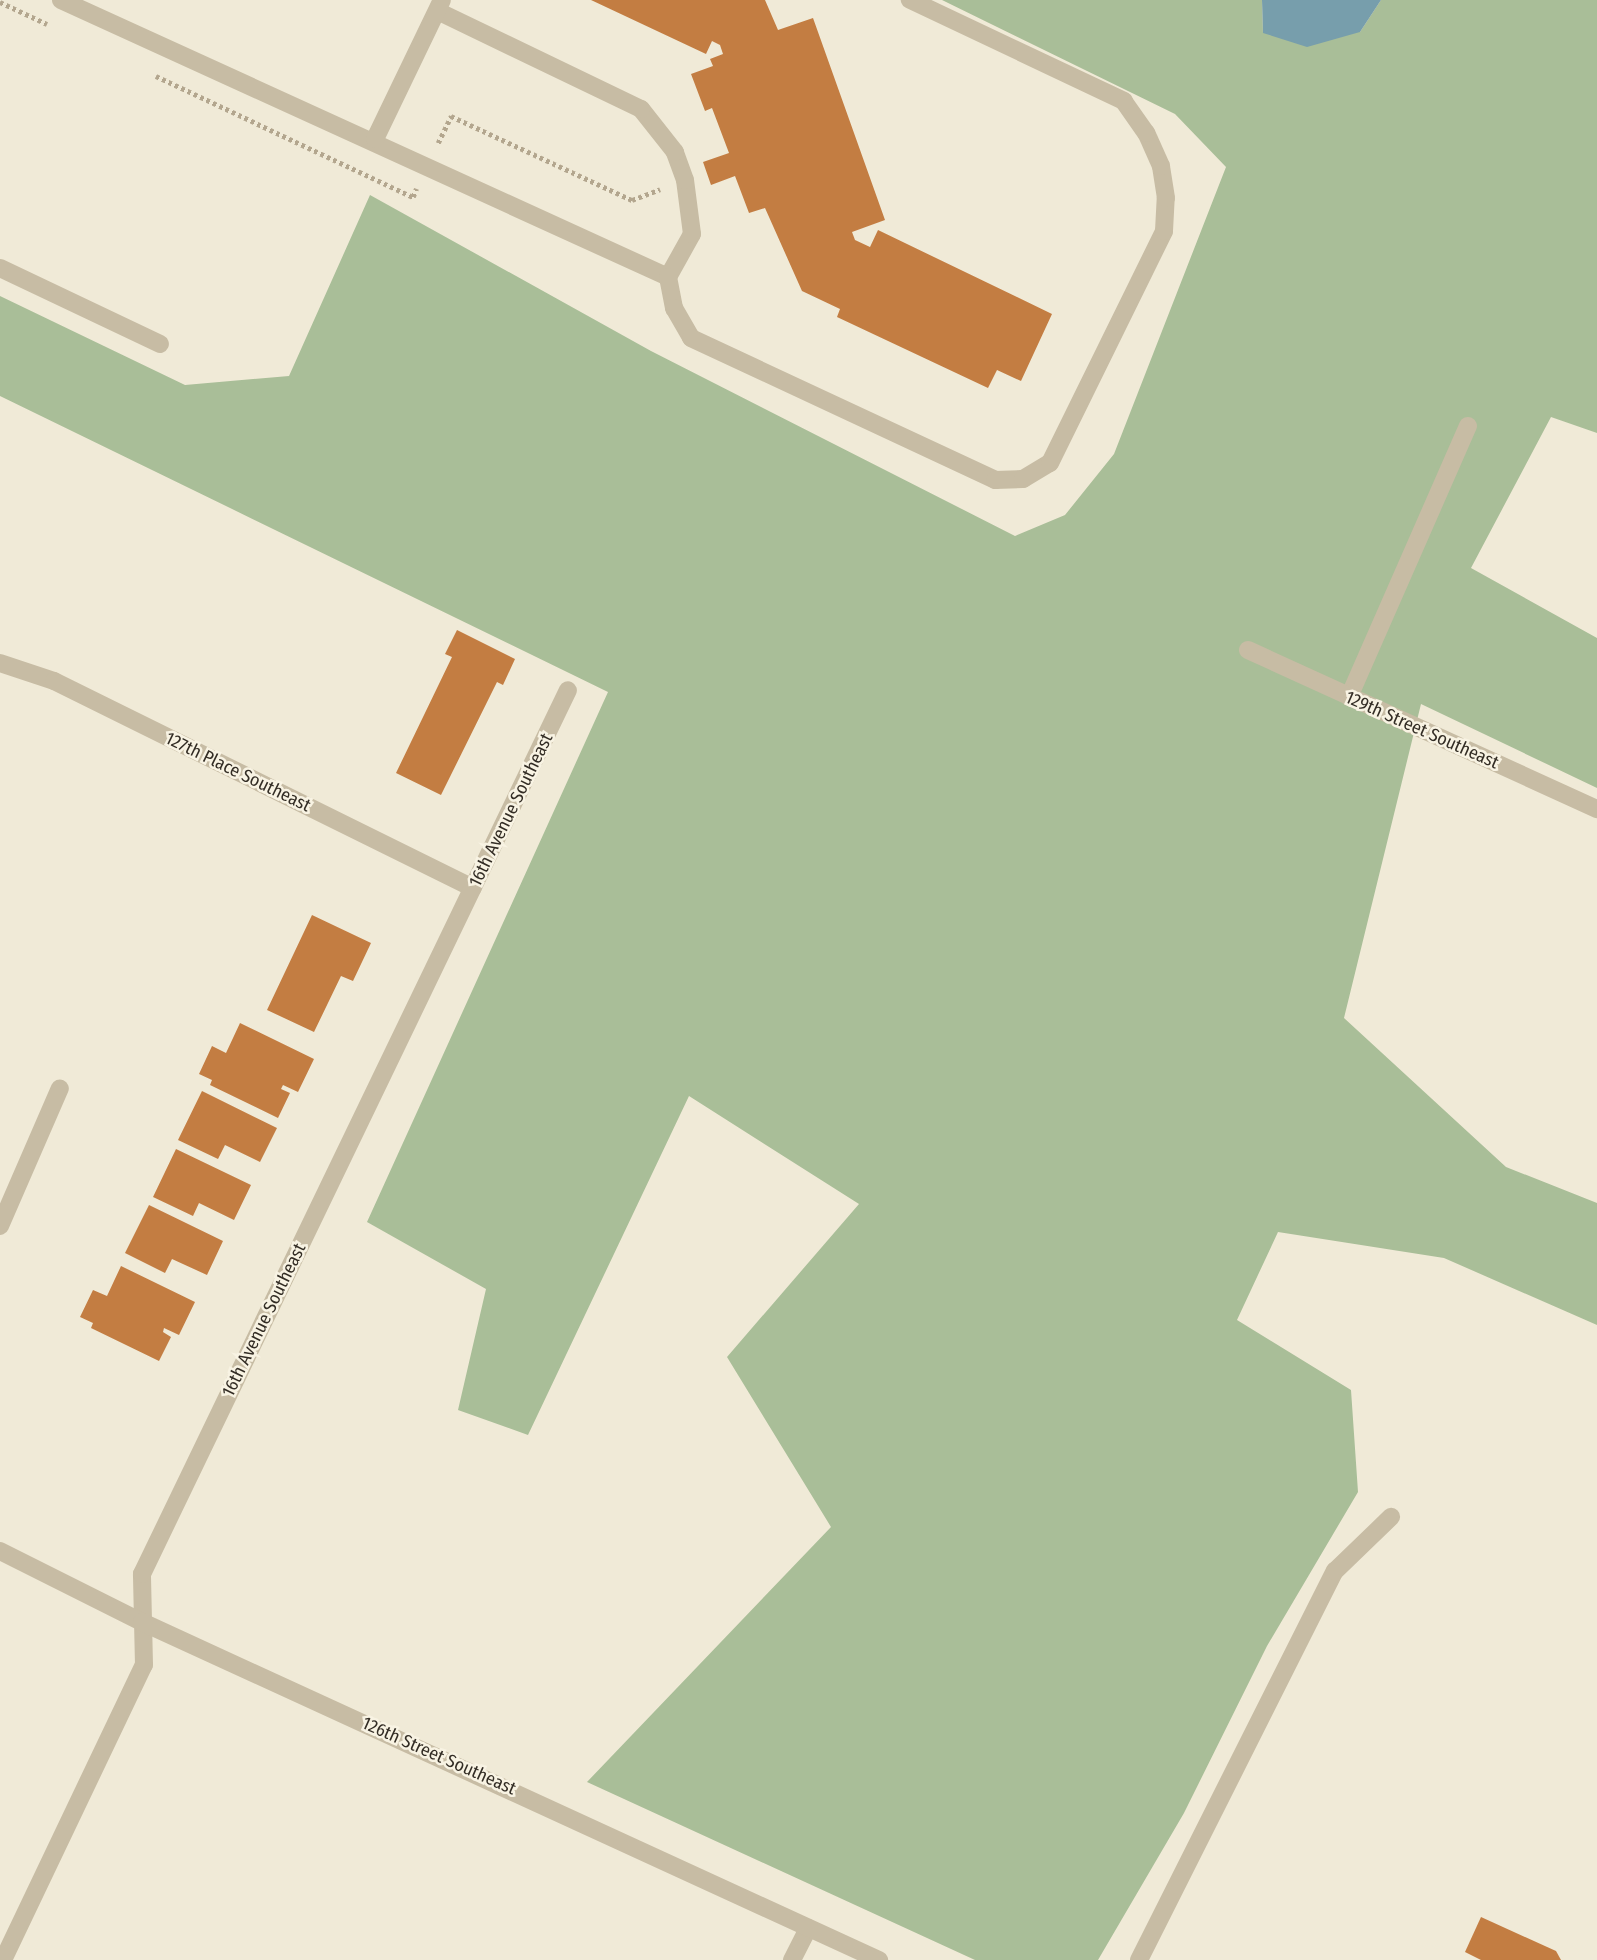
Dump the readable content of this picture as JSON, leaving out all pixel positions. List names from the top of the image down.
{
  "streets": {
    "street": [
      "129th Street Southeast",
      "127th Place Southeast",
      "16th Avenue Southeast",
      "126th Street Southeast"
    ]
  },
  "crossings": [
    ["127th Place Southeast", "16th Avenue Southeast"],
    ["16th Avenue Southeast", "126th Street Southeast"]
  ]
}
